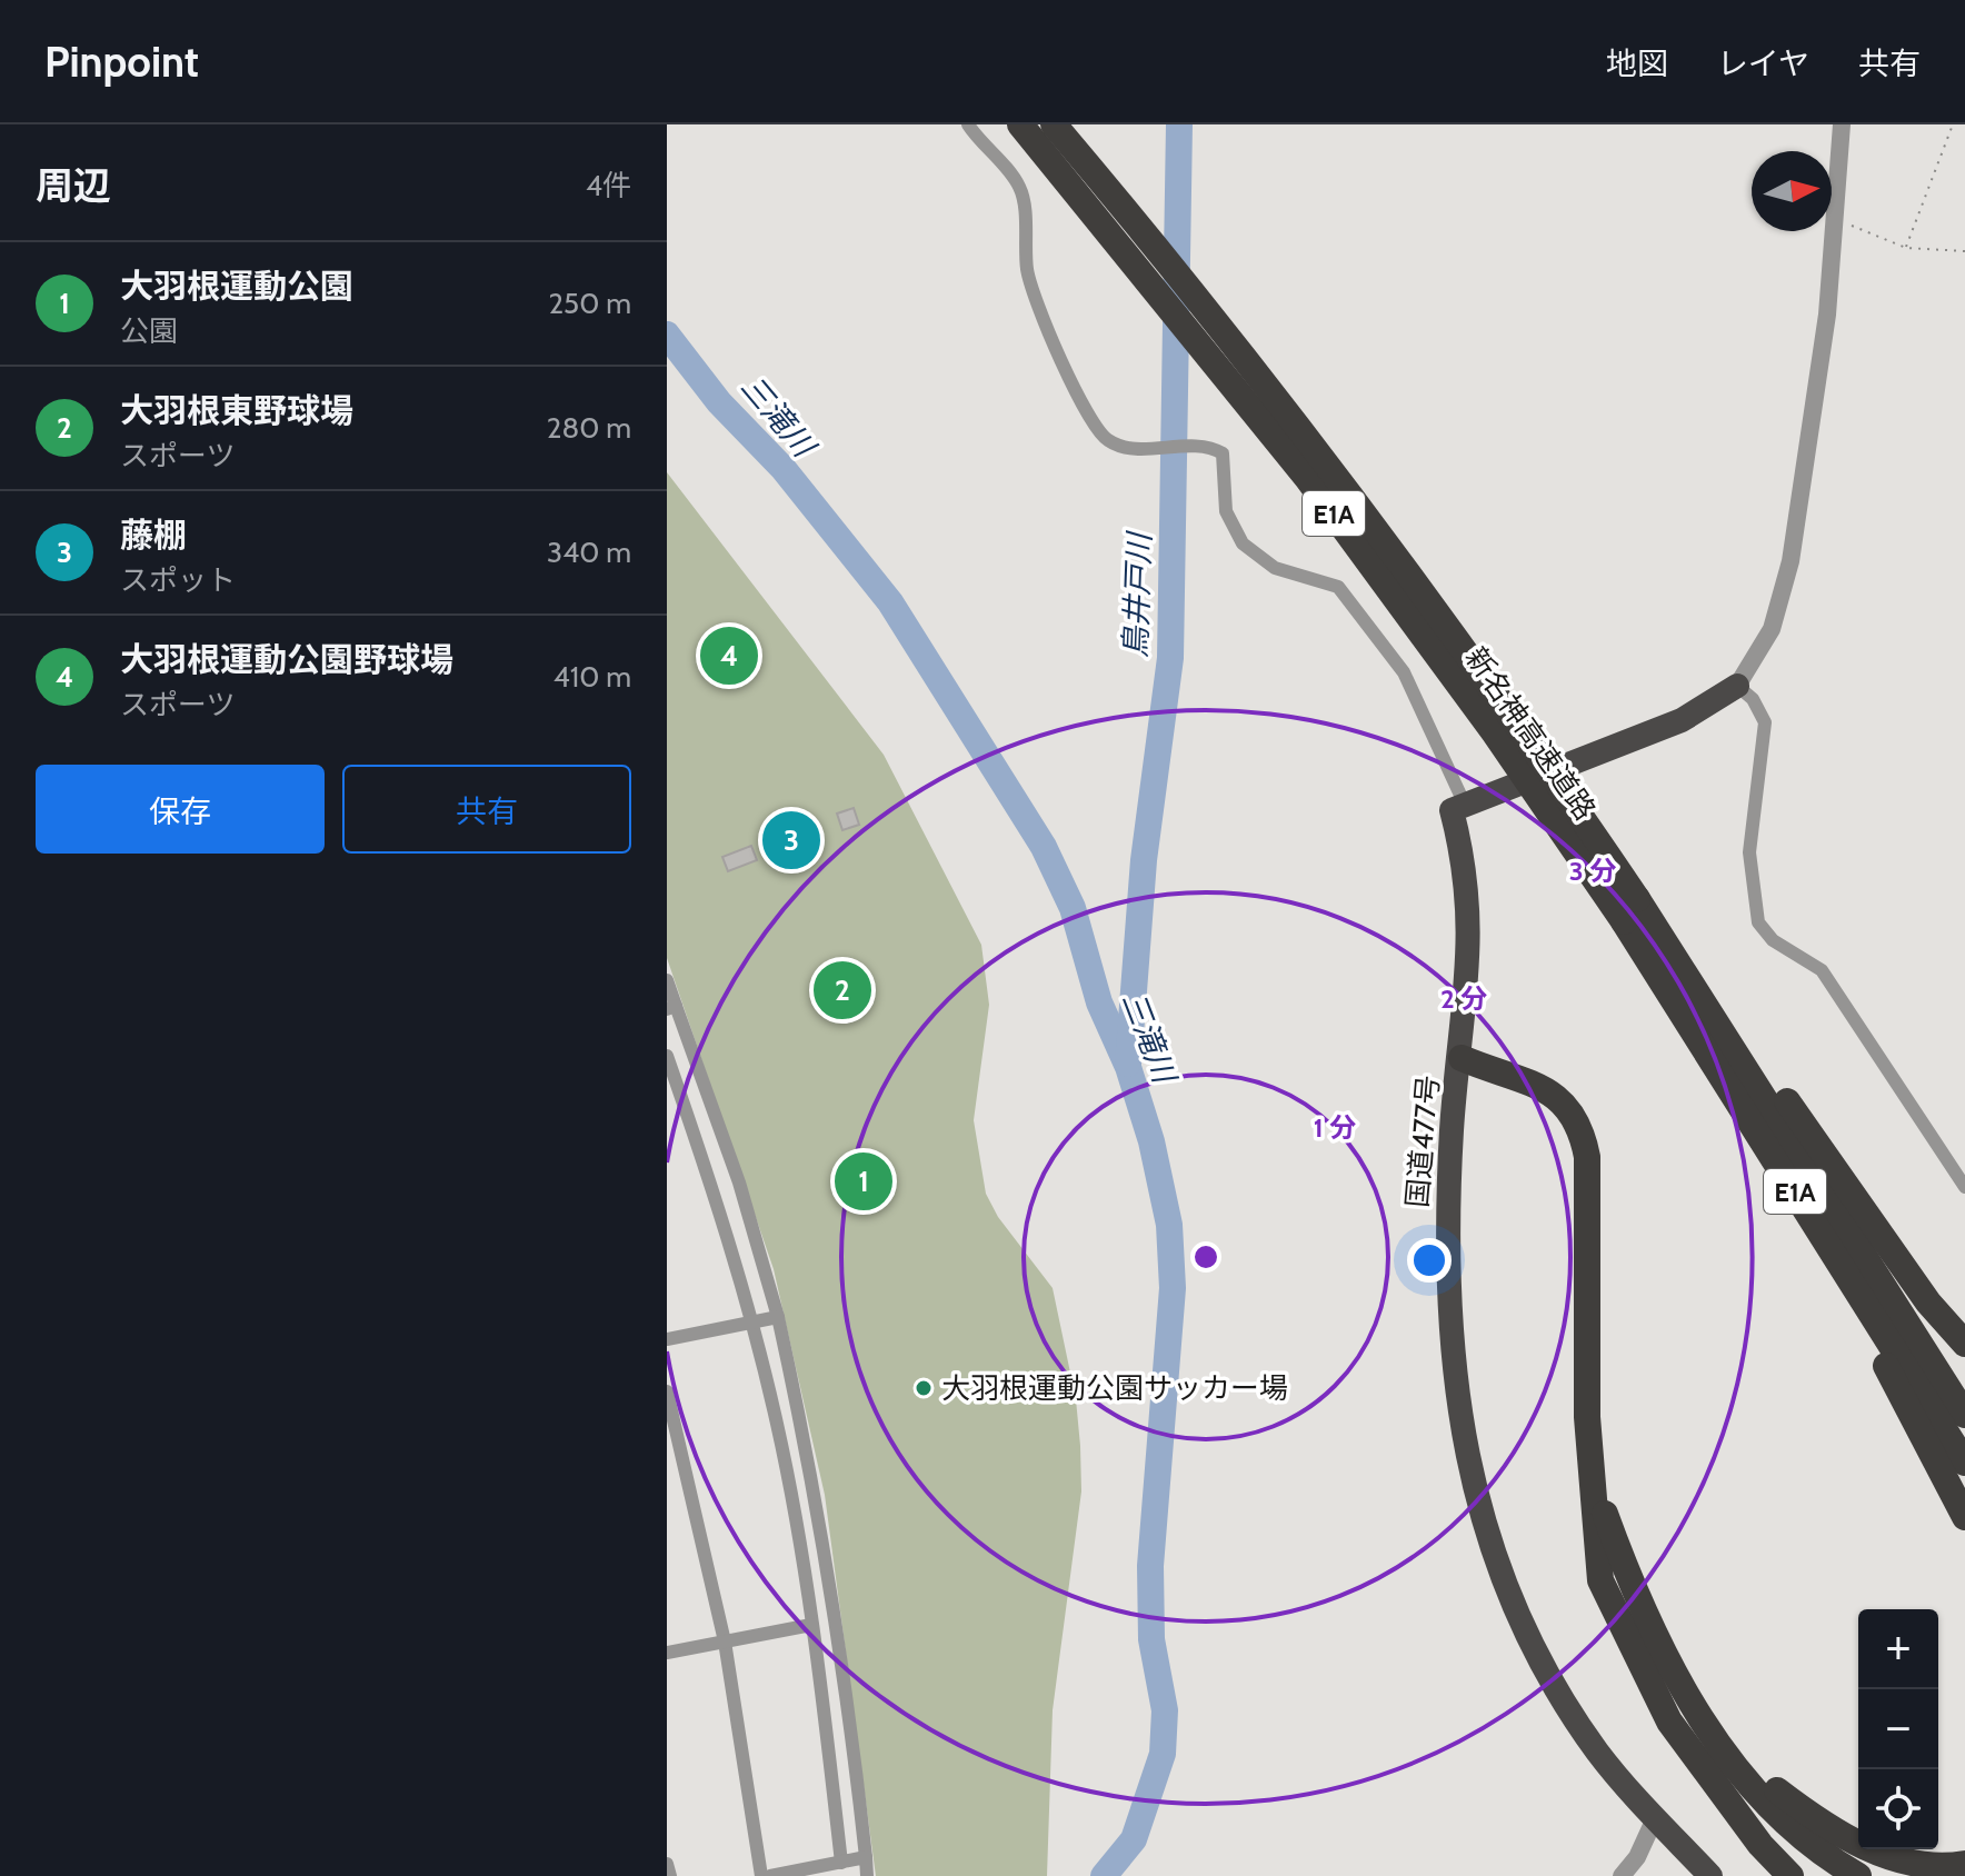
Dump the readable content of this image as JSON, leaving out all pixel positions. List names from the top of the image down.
{
  "streets": {
    "highway": ["E1A", "新名神高速道路", "国道477号"]
  },
  "water": ["三滝川", "鳥井戸川"],
  "places": ["大羽根運動公園サッカー場"],
  "north": "right",
  "page": {
    "header": "Pinpoint",
    "nav": ["地図", "レイヤ", "共有"],
    "heading": ["周辺", "4件"],
    "list": [
      {
        "mark": "1",
        "name": "大羽根運動公園",
        "note": "公園",
        "value": "250 m"
      },
      {
        "mark": "2",
        "name": "大羽根東野球場",
        "note": "スポーツ",
        "value": "280 m"
      },
      {
        "mark": "3",
        "name": "藤棚",
        "note": "スポット",
        "value": "340 m"
      },
      {
        "mark": "4",
        "name": "大羽根運動公園野球場",
        "note": "スポーツ",
        "value": "410 m"
      }
    ],
    "pins": [
      "4",
      "3",
      "2",
      "1"
    ],
    "buttons": ["保存", "共有"],
    "map_buttons": ["+", "−"]
  },
  "rings": ["3 分", "2 分", "1 分"]
}
